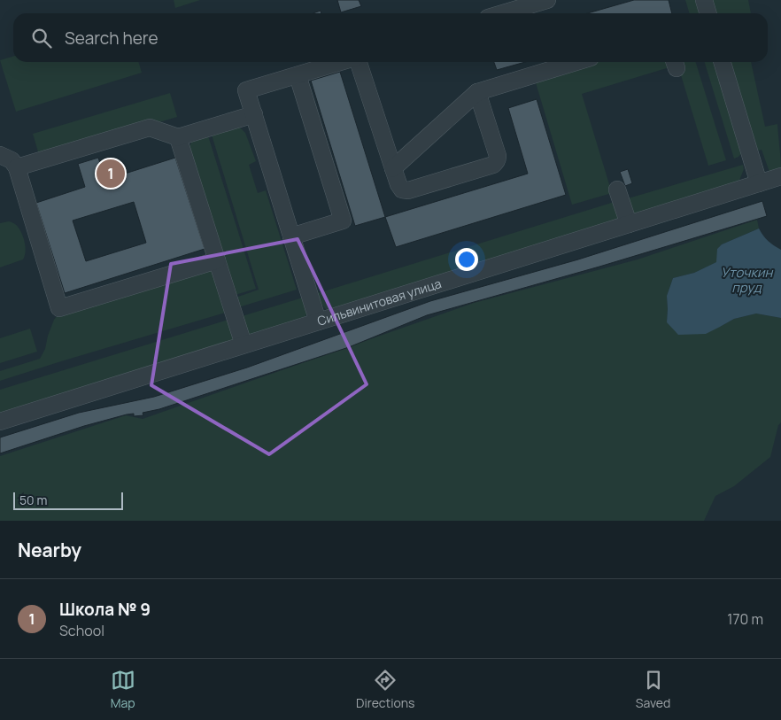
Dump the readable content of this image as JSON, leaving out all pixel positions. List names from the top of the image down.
{
  "streets": {
    "street": ["Сильвинитовая улица"]
  },
  "water": ["Уточкин пруд"],
  "scale_bar": "50 m",
  "page": {
    "search": "Search here",
    "pins": "1",
    "scale": "50 m",
    "heading": "Nearby",
    "list": [
      {
        "mark": "1",
        "name": "Школа № 9",
        "note": "School",
        "value": "170 m"
      }
    ],
    "nav": ["Map", "Directions", "Saved"]
  }
}
